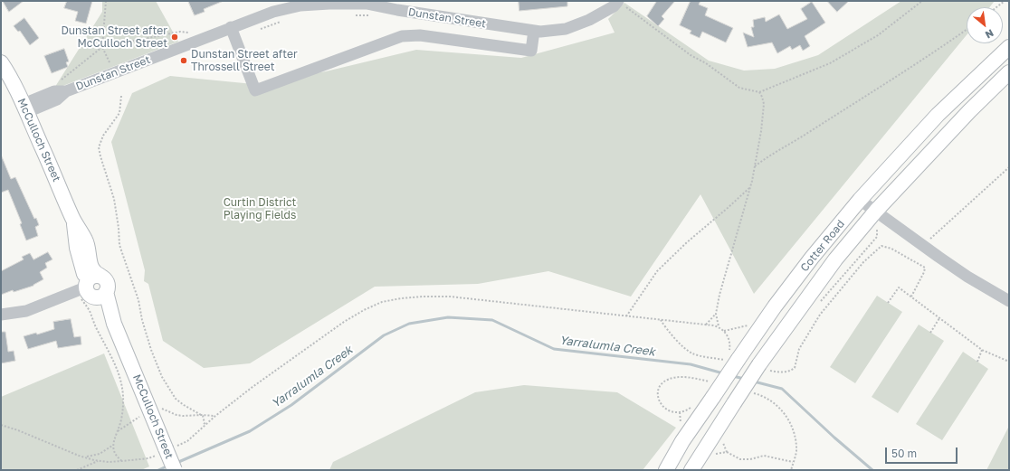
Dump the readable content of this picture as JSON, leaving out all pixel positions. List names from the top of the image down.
{
  "streets": {
    "main road": ["McCulloch Street", "Cotter Road"],
    "street": ["Dunstan Street"]
  },
  "crossings": [
    ["Dunstan Street", "McCulloch Street"]
  ],
  "water": ["Yarralumla Creek"],
  "parks": ["Curtin District Playing Fields"],
  "places": ["Dunstan Street after McCulloch Street", "Dunstan Street after Throssell Street"],
  "scale_bar": "50 m",
  "north": "bottom right"
}
